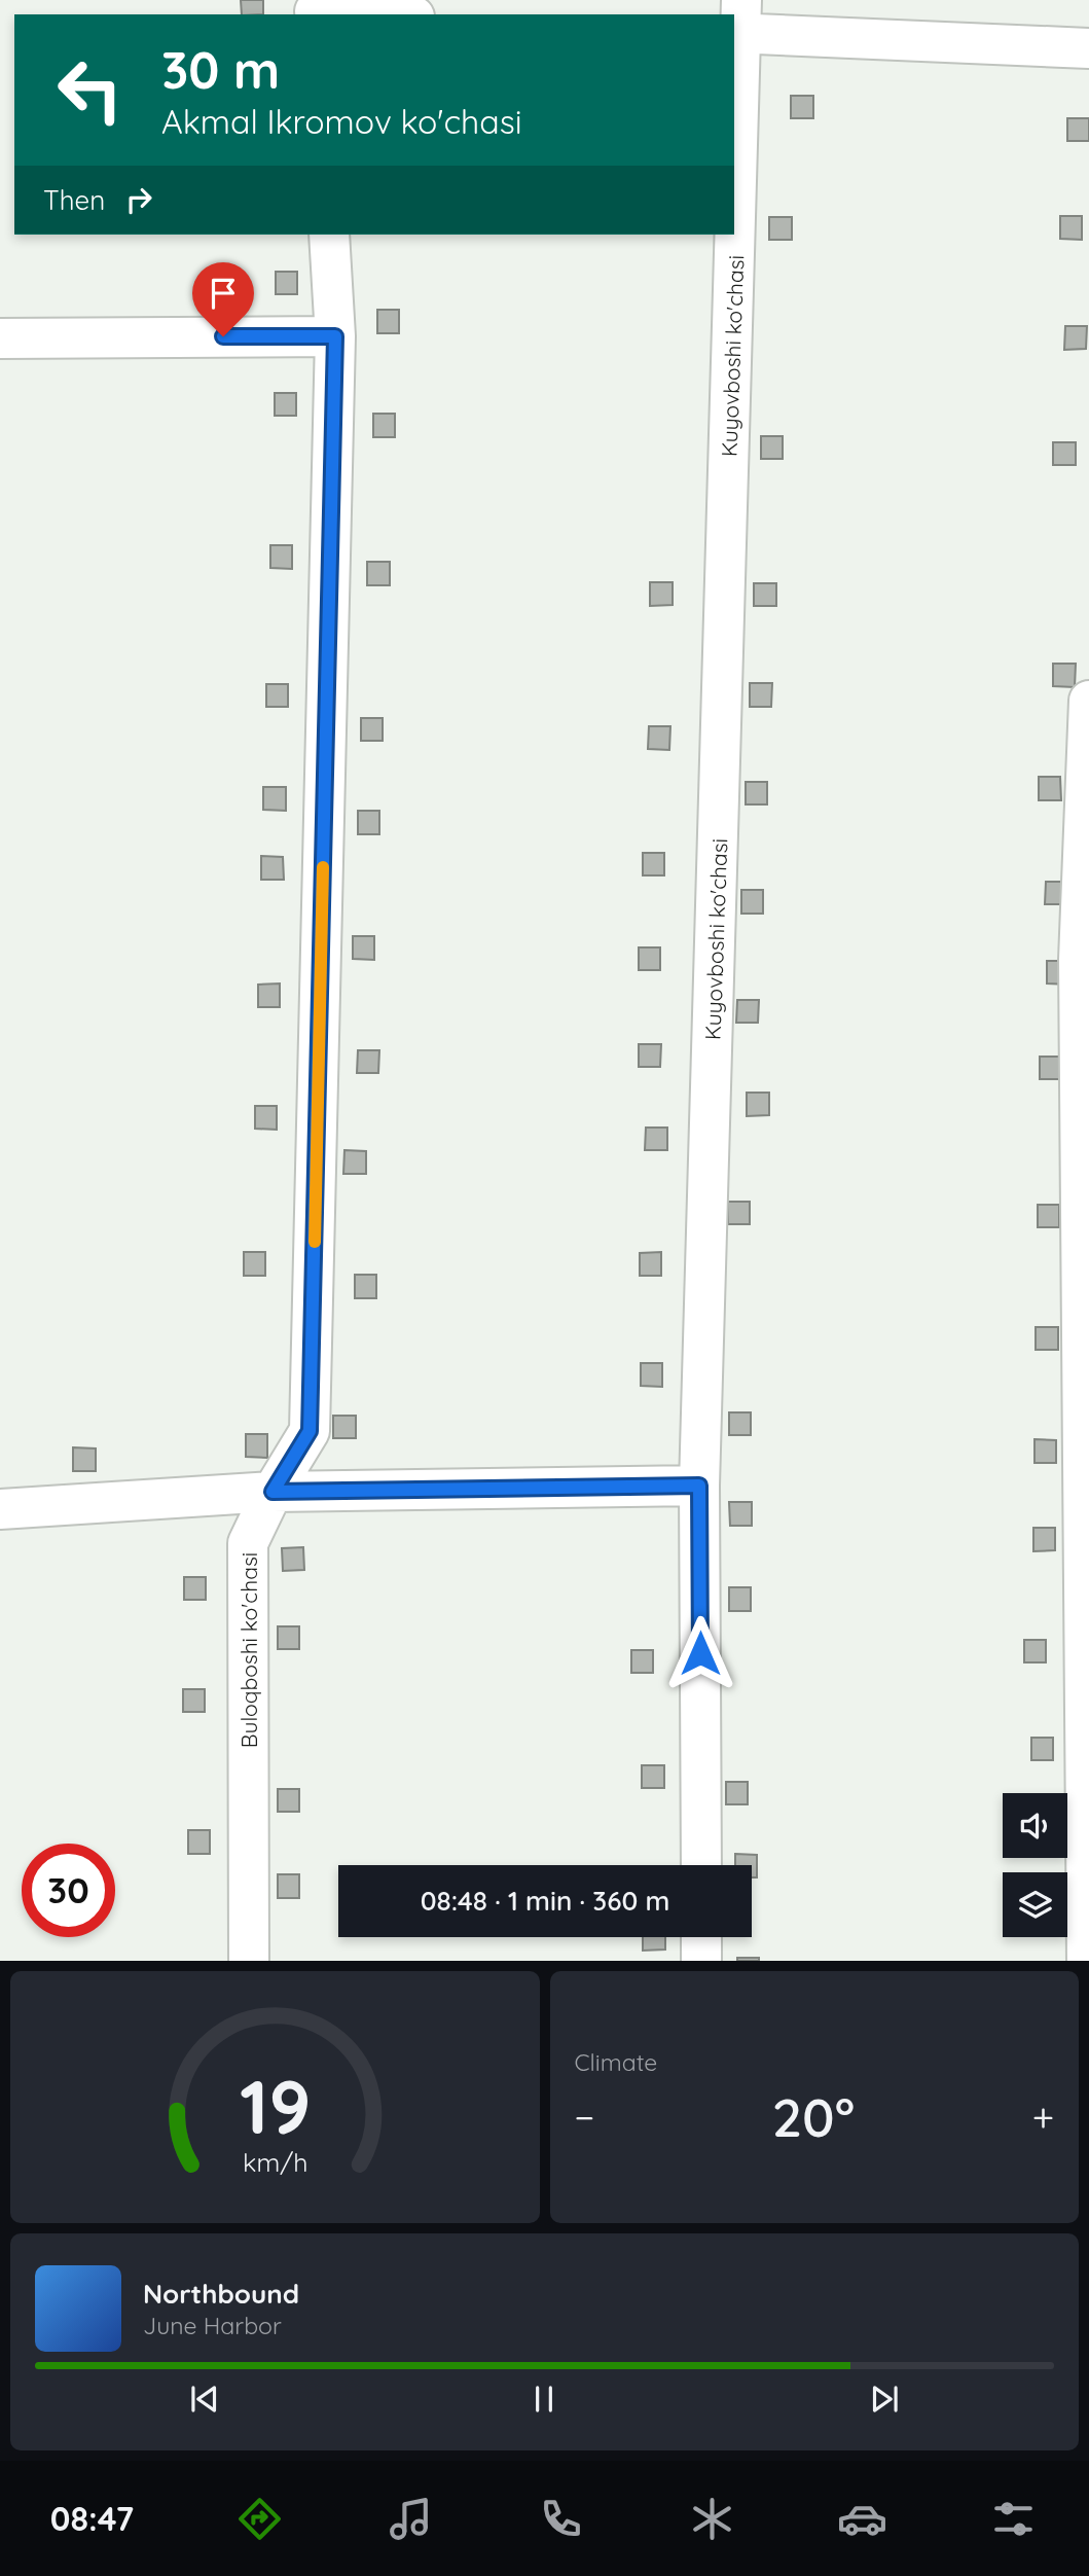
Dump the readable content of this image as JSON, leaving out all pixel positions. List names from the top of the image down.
{
  "streets": {
    "street": ["Kuyovboshi ko'chasi", "Buloqboshi ko'chasi"]
  },
  "page": {
    "turn": ["30 m", "Akmal Ikromov ko'chasi"],
    "then": "Then",
    "limit": "30",
    "trip": "08:48 · 1 min · 360 m",
    "tile": "Climate",
    "heat": ["−", "20°", "+"],
    "song": ["Northbound", "June Harbor"],
    "tabs": "08:47",
    "gauge": ["19", "km/h"]
  }
}
